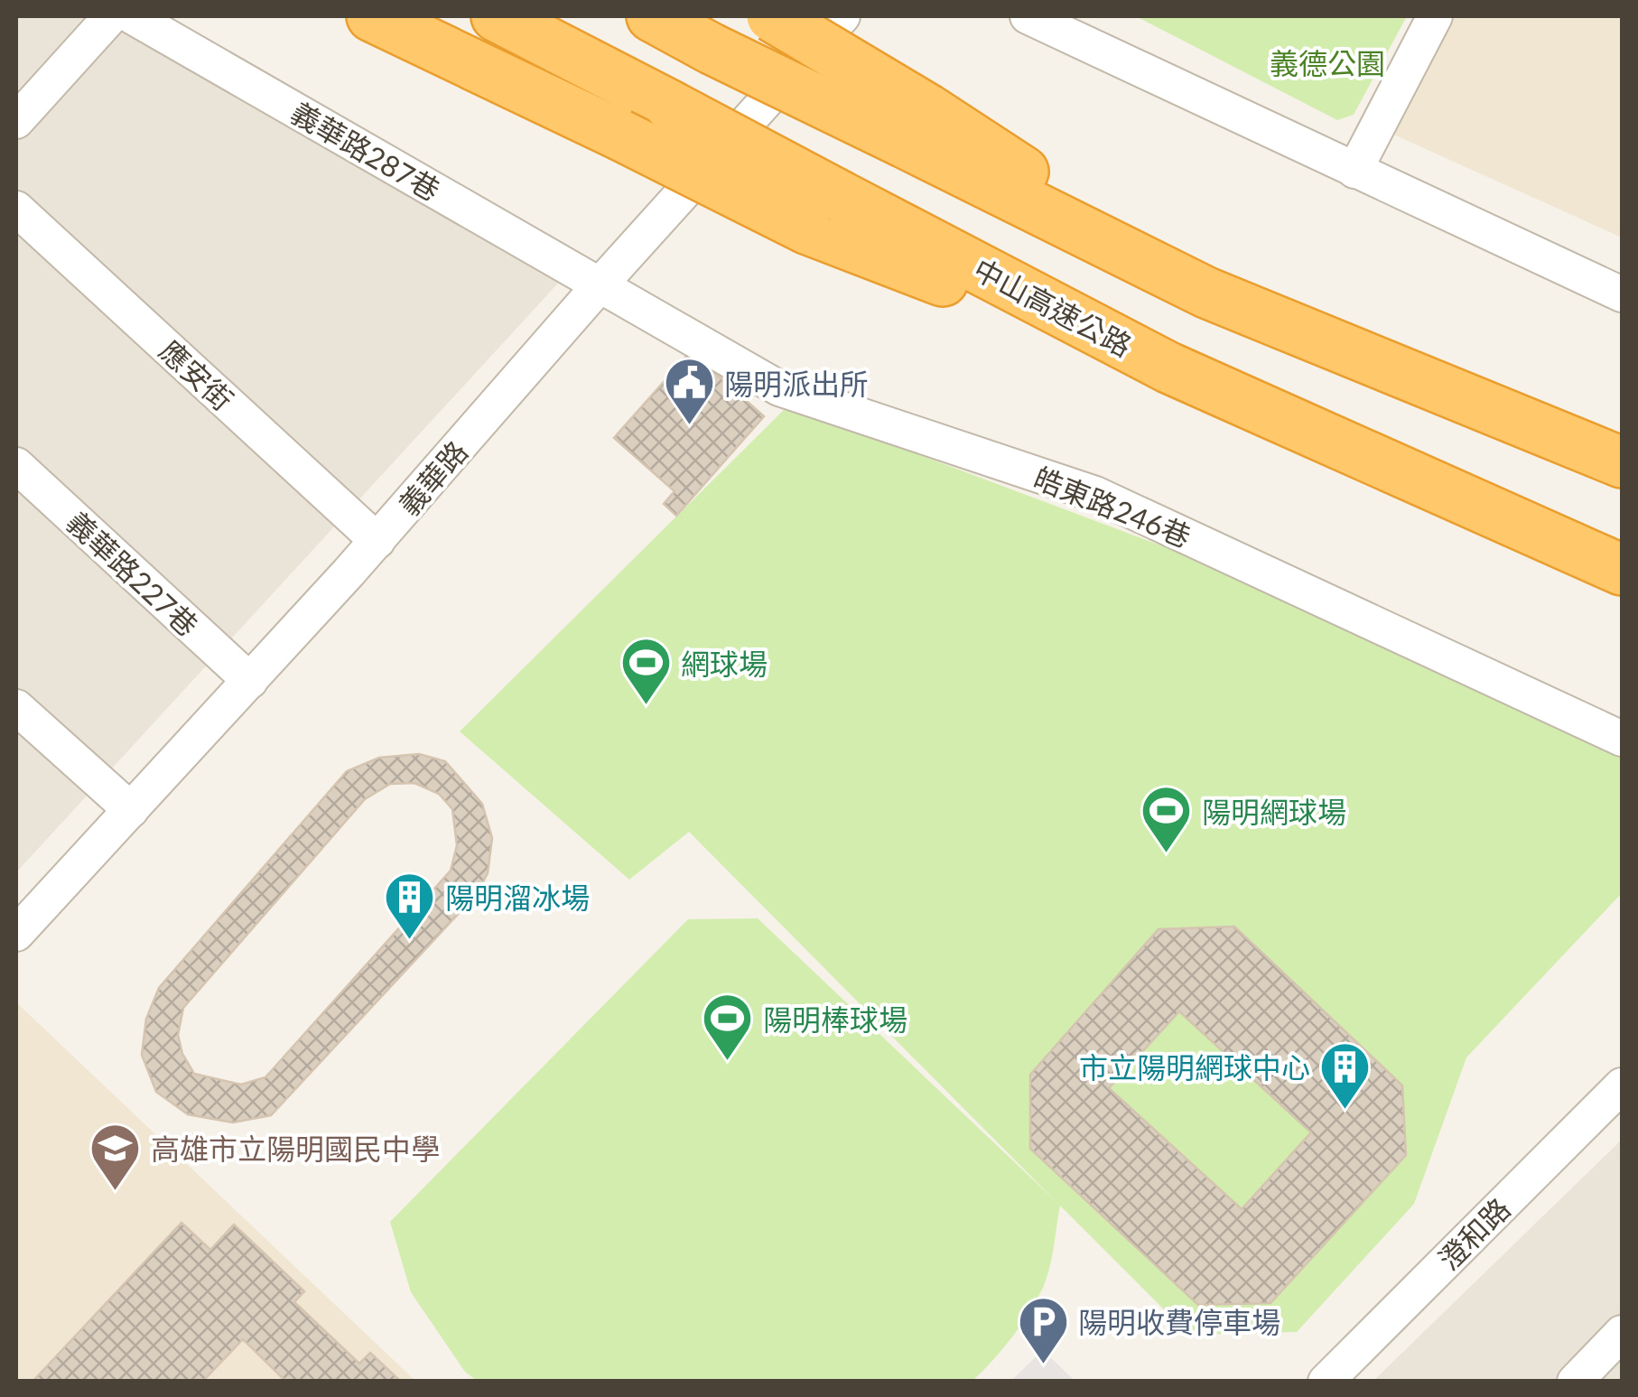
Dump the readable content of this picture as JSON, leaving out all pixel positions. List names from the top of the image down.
{
  "streets": {
    "highway": ["中山高速公路"],
    "street": [
      "義華路287巷",
      "應安街",
      "義華路",
      "皓東路246巷",
      "義華路227巷",
      "澄和路"
    ]
  },
  "crossings": [
    ["義華路287巷", "義華路"],
    ["義華路287巷", "皓東路246巷"],
    ["應安街", "義華路"],
    ["義華路", "皓東路246巷"],
    ["義華路", "義華路227巷"]
  ],
  "parks": ["義德公園"],
  "places": {
    "public building": ["陽明派出所"],
    "sports": ["網球場", "陽明網球場", "陽明棒球場"],
    "building": ["陽明溜冰場", "市立陽明網球中心"],
    "school or university": ["高雄市立陽明國民中學"],
    "parking": ["陽明收費停車場"]
  }
}
